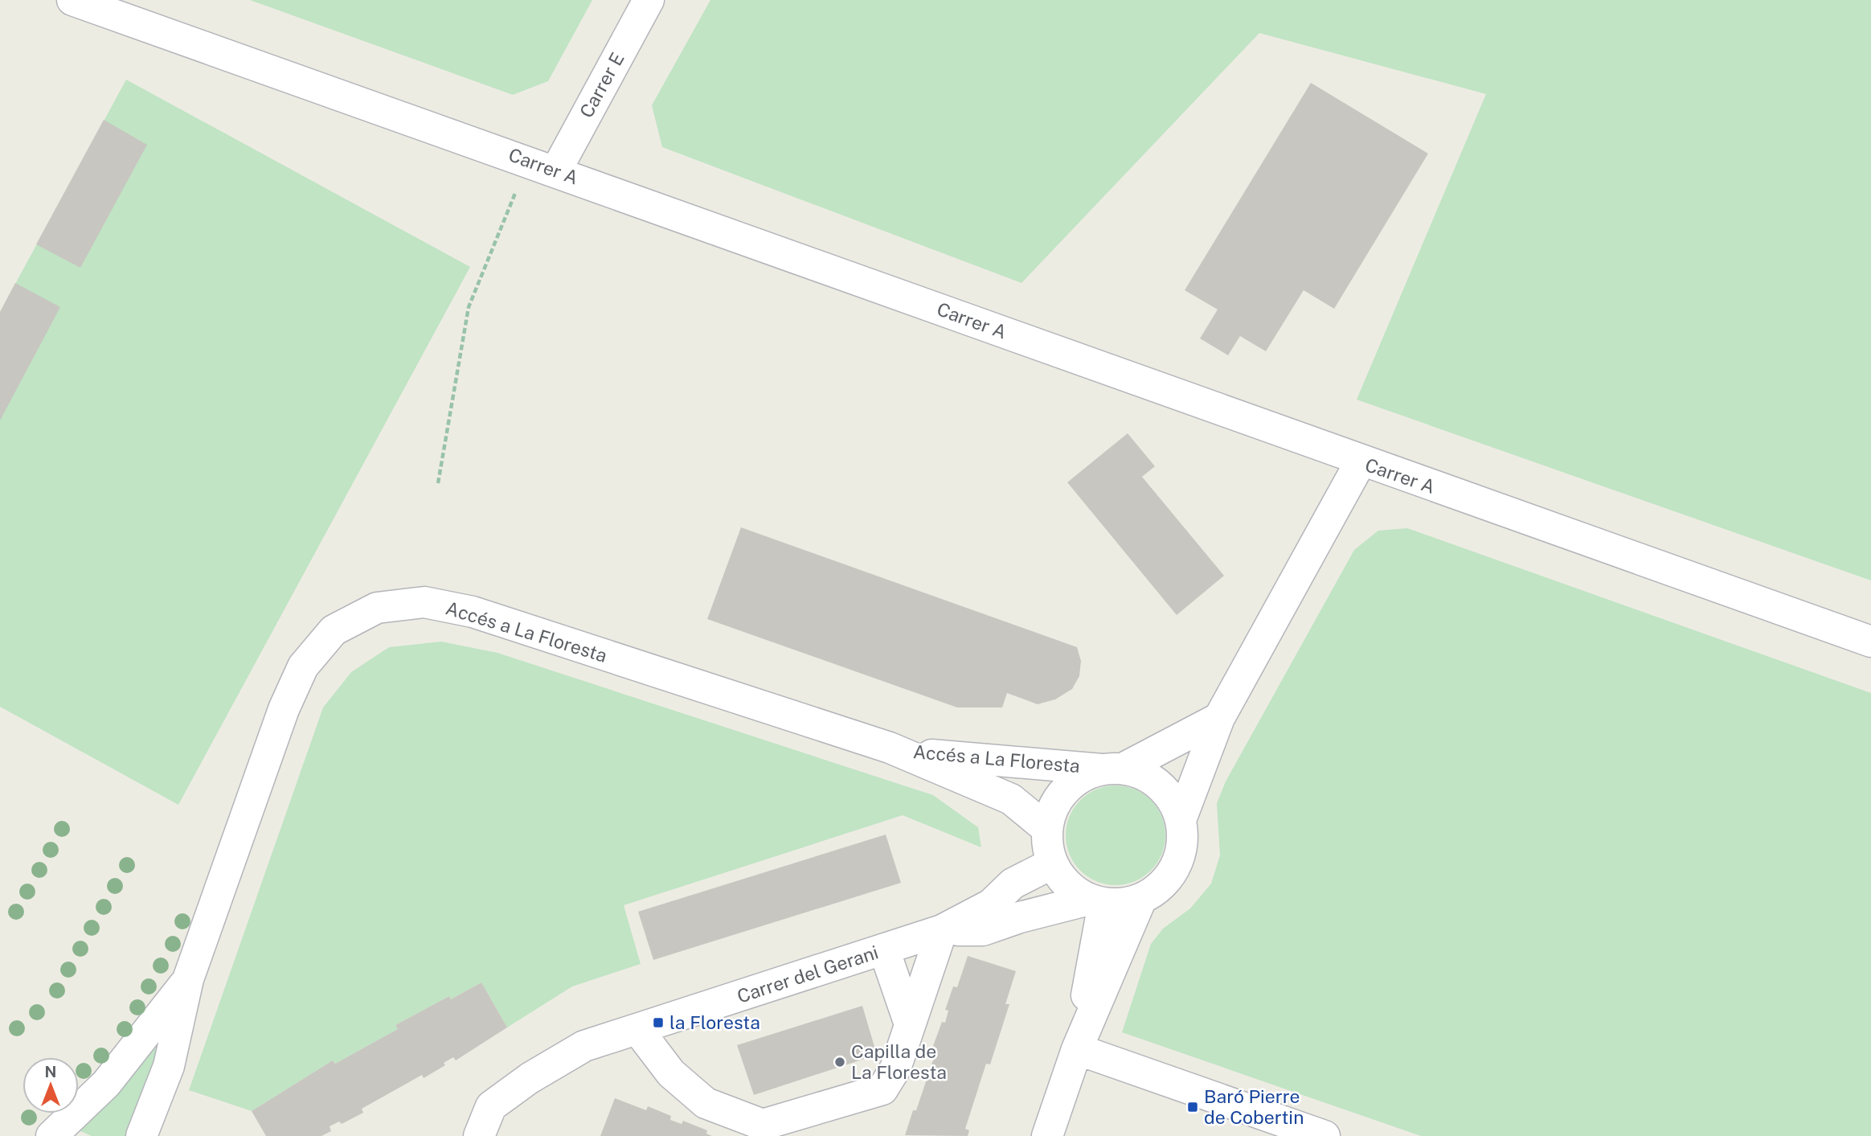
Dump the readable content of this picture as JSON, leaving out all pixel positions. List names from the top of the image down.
{
  "streets": {
    "street": [
      "Carrer E",
      "Carrer A",
      "Accés a La Floresta",
      "Carrer del Gerani"
    ]
  },
  "crossings": [
    ["Carrer E", "Carrer A"],
    ["Accés a La Floresta", "Carrer del Gerani"]
  ],
  "places": {
    "transit": ["la Floresta", "Baró Pierre de Cobertin"],
    "other": ["Capilla de La Floresta"]
  },
  "north": "top"
}
